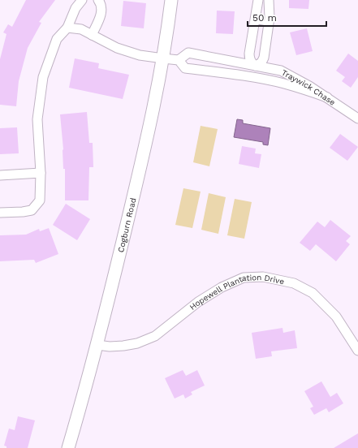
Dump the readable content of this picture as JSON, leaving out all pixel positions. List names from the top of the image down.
{
  "streets": {
    "street": ["Traywick Chase", "Cogburn Road", "Hopewell Plantation Drive"]
  },
  "crossings": [
    ["Cogburn Road", "Hopewell Plantation Drive"]
  ],
  "scale_bar": "50 m"
}
